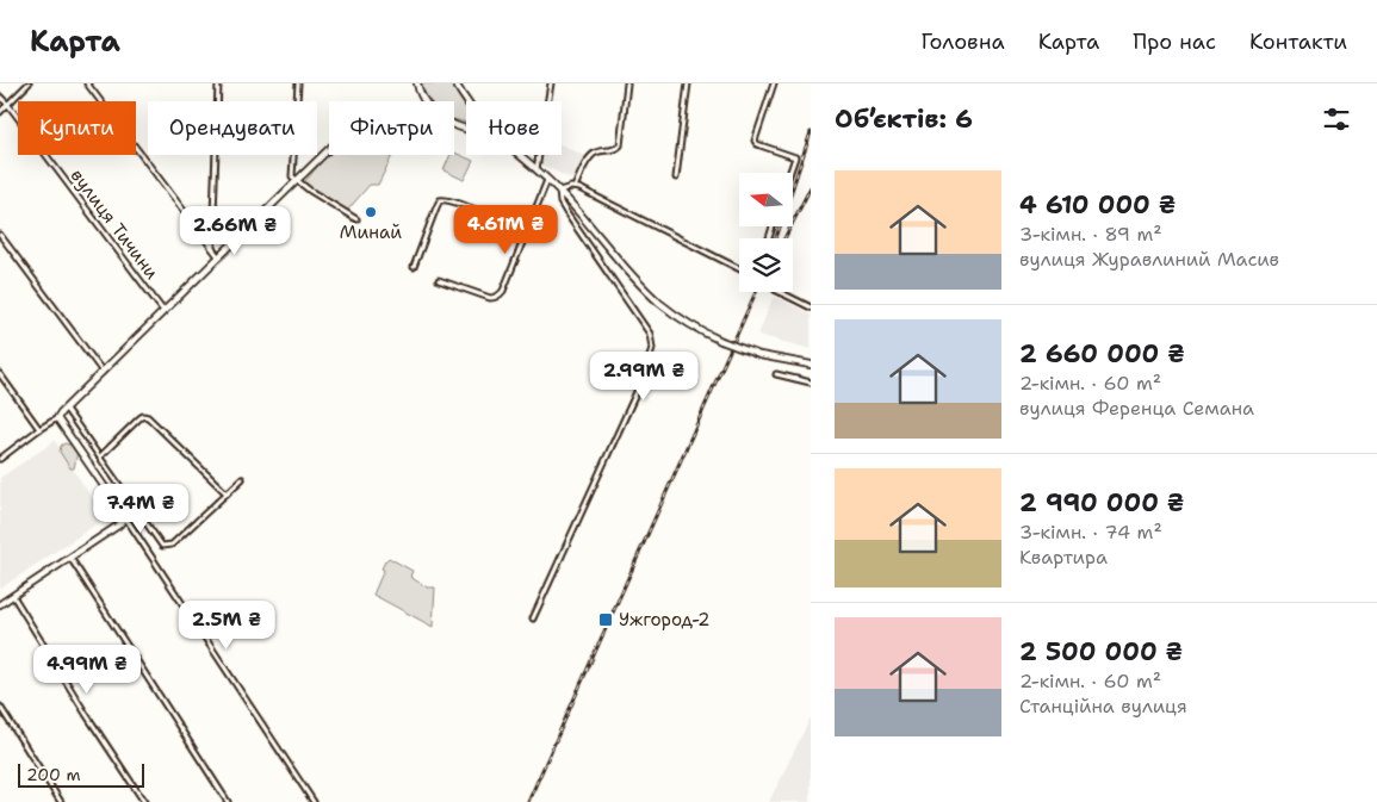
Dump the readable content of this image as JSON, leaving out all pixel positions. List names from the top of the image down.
{
  "streets": {
    "street": ["вулиця Тичини"]
  },
  "places": {
    "other": ["Минай"],
    "transit": ["Ужгород-2"]
  },
  "scale_bar": "200 m",
  "north": "left",
  "page": {
    "header": "Карта",
    "nav": [
      "Головна",
      "Карта",
      "Про нас",
      "Контакти"
    ],
    "heading": "Об’єктів: 6",
    "chip": [
      "Купити",
      "Орендувати",
      "Фільтри",
      "Нове"
    ],
    "list": [
      {
        "name": "4 610 000 ₴",
        "note": "3-кімн. · 89 m² · вулиця Журавлиний Масив"
      },
      {
        "name": "2 660 000 ₴",
        "note": "2-кімн. · 60 m² · вулиця Ференца Семана"
      },
      {
        "name": "2 990 000 ₴",
        "note": "3-кімн. · 74 m² · Квартира"
      },
      {
        "name": "2 500 000 ₴",
        "note": "2-кімн. · 60 m² · Станційна вулиця"
      }
    ],
    "price": [
      "4.61M ₴",
      "2.66M ₴",
      "2.99M ₴",
      "7.4M ₴",
      "2.5M ₴",
      "4.99M ₴"
    ],
    "scale": "200 m"
  }
}
